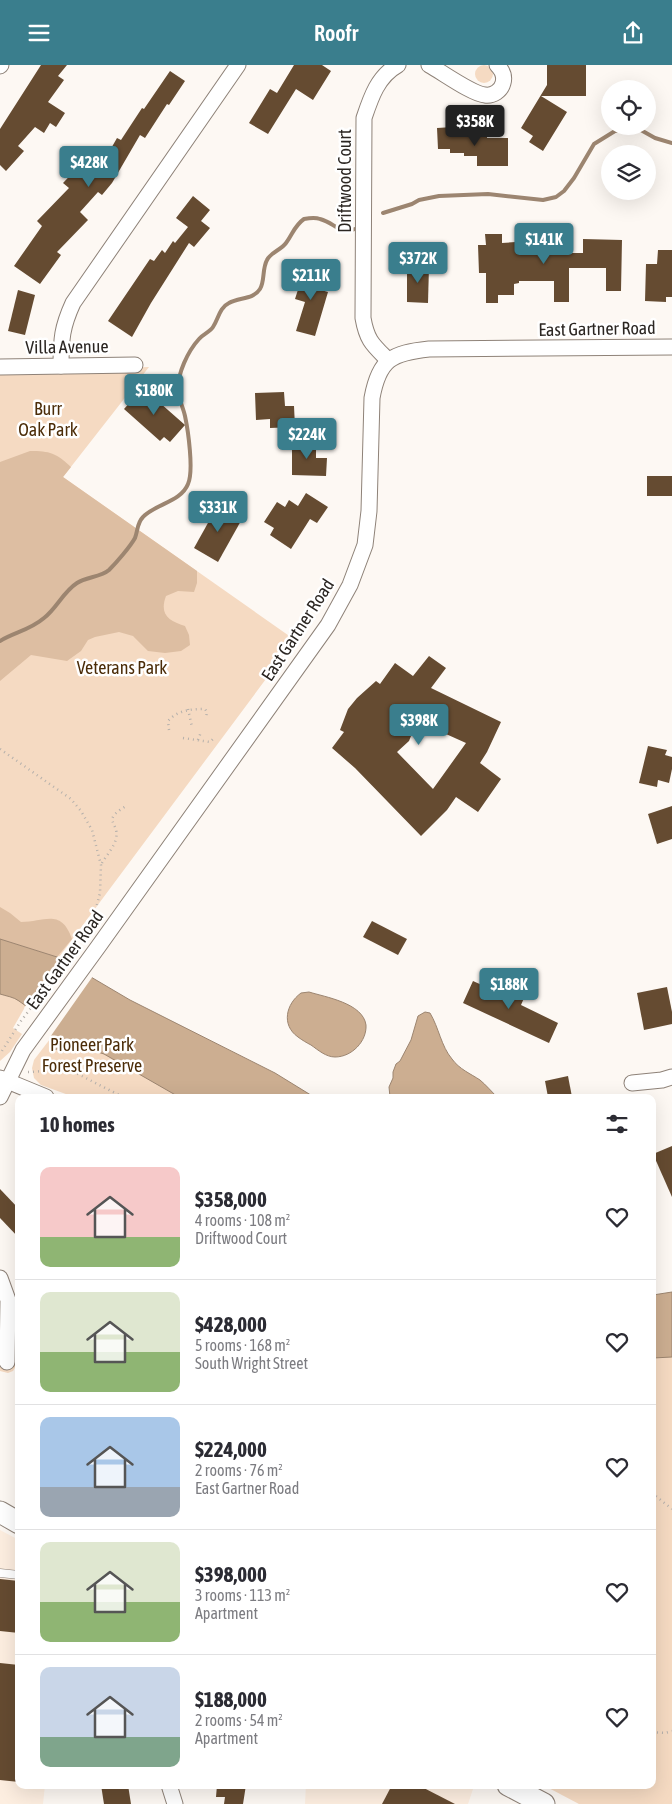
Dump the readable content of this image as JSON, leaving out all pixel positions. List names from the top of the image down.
{
  "streets": {
    "street": ["Driftwood Court", "East Gartner Road", "Villa Avenue"]
  },
  "crossings": [
    ["Driftwood Court", "East Gartner Road"]
  ],
  "parks": ["Burr Oak Park", "Veterans Park", "Pioneer Park Forest Preserve"],
  "page": {
    "header": "Roofr",
    "price": [
      "$358K",
      "$428K",
      "$141K",
      "$372K",
      "$211K",
      "$180K",
      "$224K",
      "$331K",
      "$398K",
      "$188K"
    ],
    "heading": "10 homes",
    "list": [
      {
        "name": "$358,000",
        "note": "4 rooms · 108 m² · Driftwood Court"
      },
      {
        "name": "$428,000",
        "note": "5 rooms · 168 m² · South Wright Street"
      },
      {
        "name": "$224,000",
        "note": "2 rooms · 76 m² · East Gartner Road"
      },
      {
        "name": "$398,000",
        "note": "3 rooms · 113 m² · Apartment"
      },
      {
        "name": "$188,000",
        "note": "2 rooms · 54 m² · Apartment"
      }
    ]
  }
}
